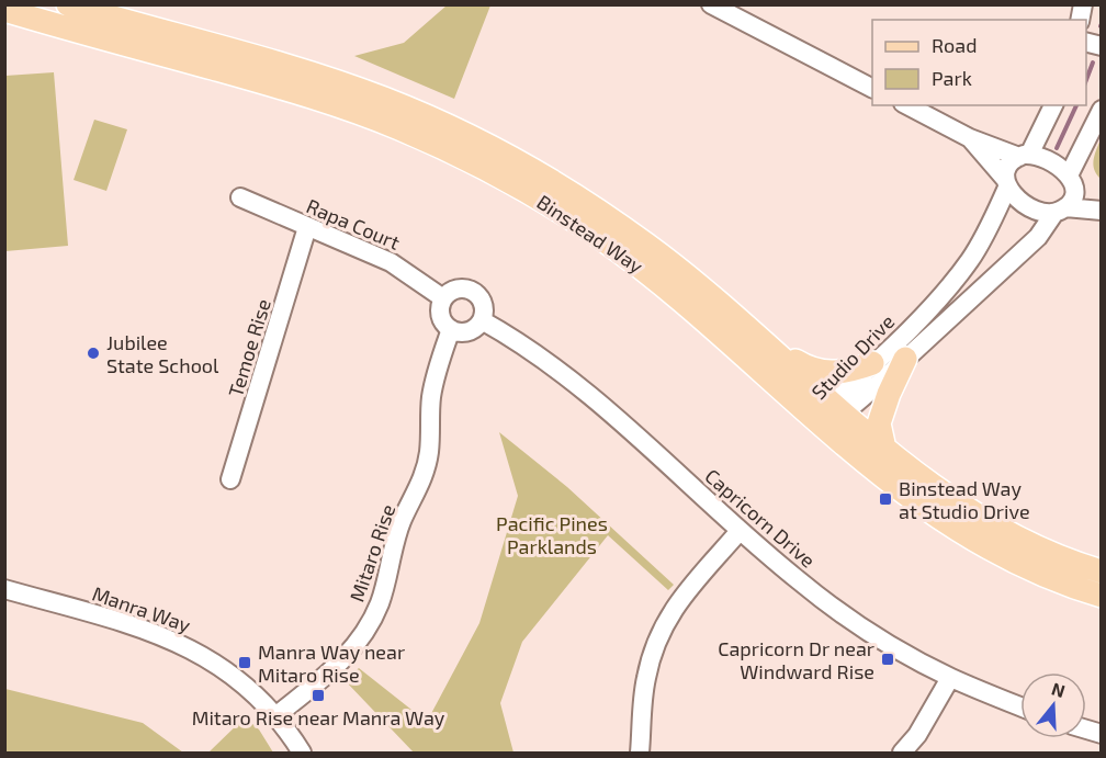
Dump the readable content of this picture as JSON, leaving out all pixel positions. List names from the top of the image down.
{
  "streets": {
    "main road": ["Binstead Way"],
    "street": [
      "Rapa Court",
      "Temoe Rise",
      "Studio Drive",
      "Capricorn Drive",
      "Mitaro Rise",
      "Manra Way"
    ]
  },
  "crossings": [
    ["Rapa Court", "Temoe Rise"],
    ["Rapa Court", "Capricorn Drive"],
    ["Rapa Court", "Mitaro Rise"],
    ["Binstead Way", "Studio Drive"],
    ["Capricorn Drive", "Mitaro Rise"],
    ["Mitaro Rise", "Manra Way"]
  ],
  "parks": ["Pacific Pines Parklands"],
  "places": {
    "other": ["Jubilee State School"],
    "transit": [
      "Binstead Way at Studio Drive",
      "Capricorn Dr near Windward Rise",
      "Manra Way near Mitaro Rise",
      "Mitaro Rise near Manra Way"
    ]
  },
  "legend": ["Road", "Park"],
  "north": "top"
}
